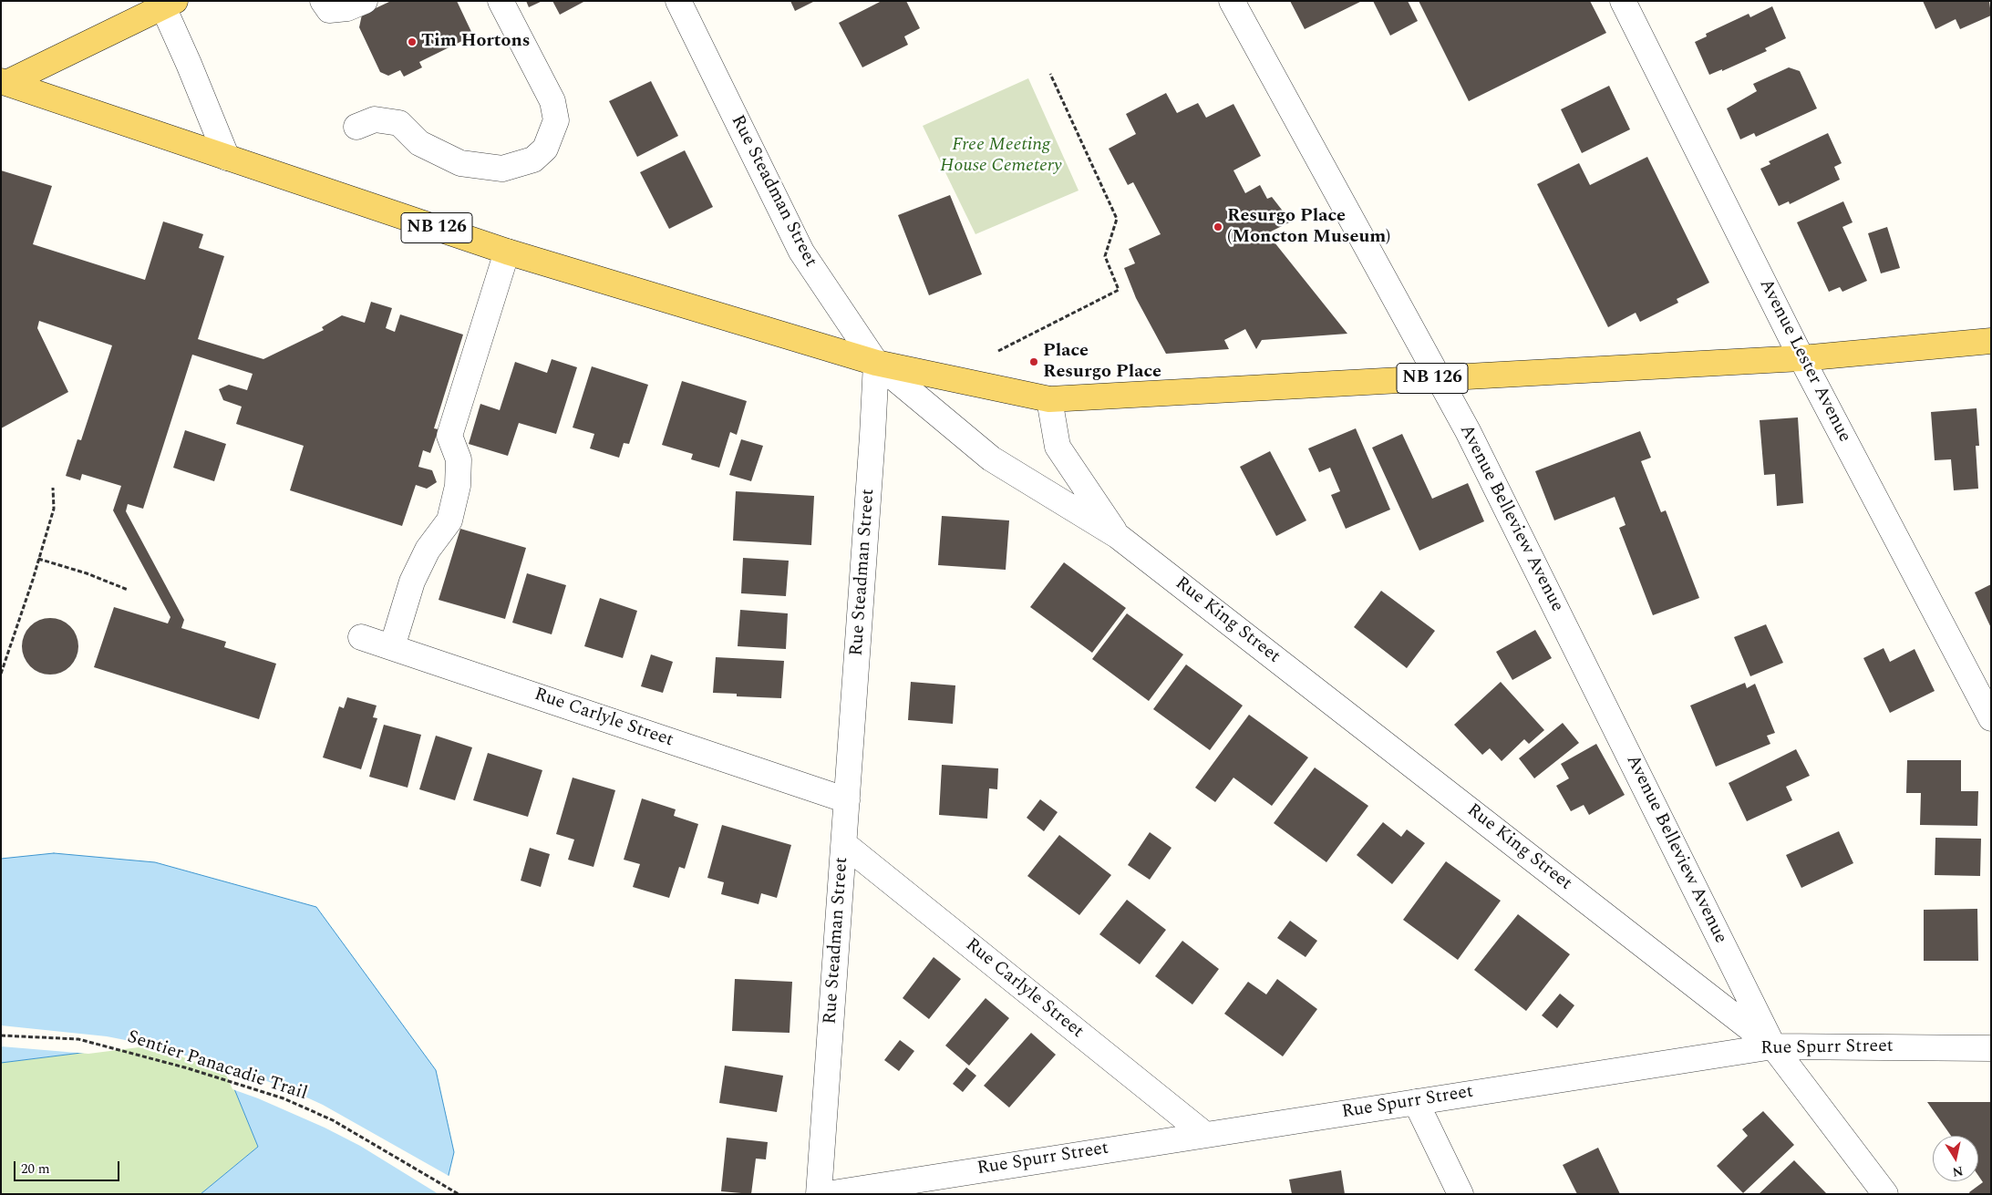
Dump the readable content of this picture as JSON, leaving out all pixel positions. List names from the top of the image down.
{
  "streets": {
    "main road": ["NB 126"],
    "street": [
      "Rue Steadman Street",
      "Avenue Lester Avenue",
      "Avenue Belleview Avenue",
      "Rue King Street",
      "Rue Carlyle Street",
      "Rue Spurr Street"
    ],
    "path": ["Sentier Panacadie Trail"]
  },
  "crossings": [
    ["Rue Steadman Street", "NB 126"],
    ["Rue Steadman Street", "Rue King Street"],
    ["Rue Steadman Street", "Rue Carlyle Street"],
    ["NB 126", "Avenue Lester Avenue"],
    ["NB 126", "Avenue Belleview Avenue"],
    ["NB 126", "Rue King Street"],
    ["Avenue Belleview Avenue", "Rue King Street"],
    ["Avenue Belleview Avenue", "Rue Spurr Street"],
    ["Rue King Street", "Rue Spurr Street"],
    ["Rue Carlyle Street", "Rue Spurr Street"]
  ],
  "parks": ["Free Meeting House Cemetery"],
  "places": ["Tim Hortons", "Resurgo Place (Moncton Museum)", "Place Resurgo Place"],
  "scale_bar": "20 m",
  "north": "bottom"
}
